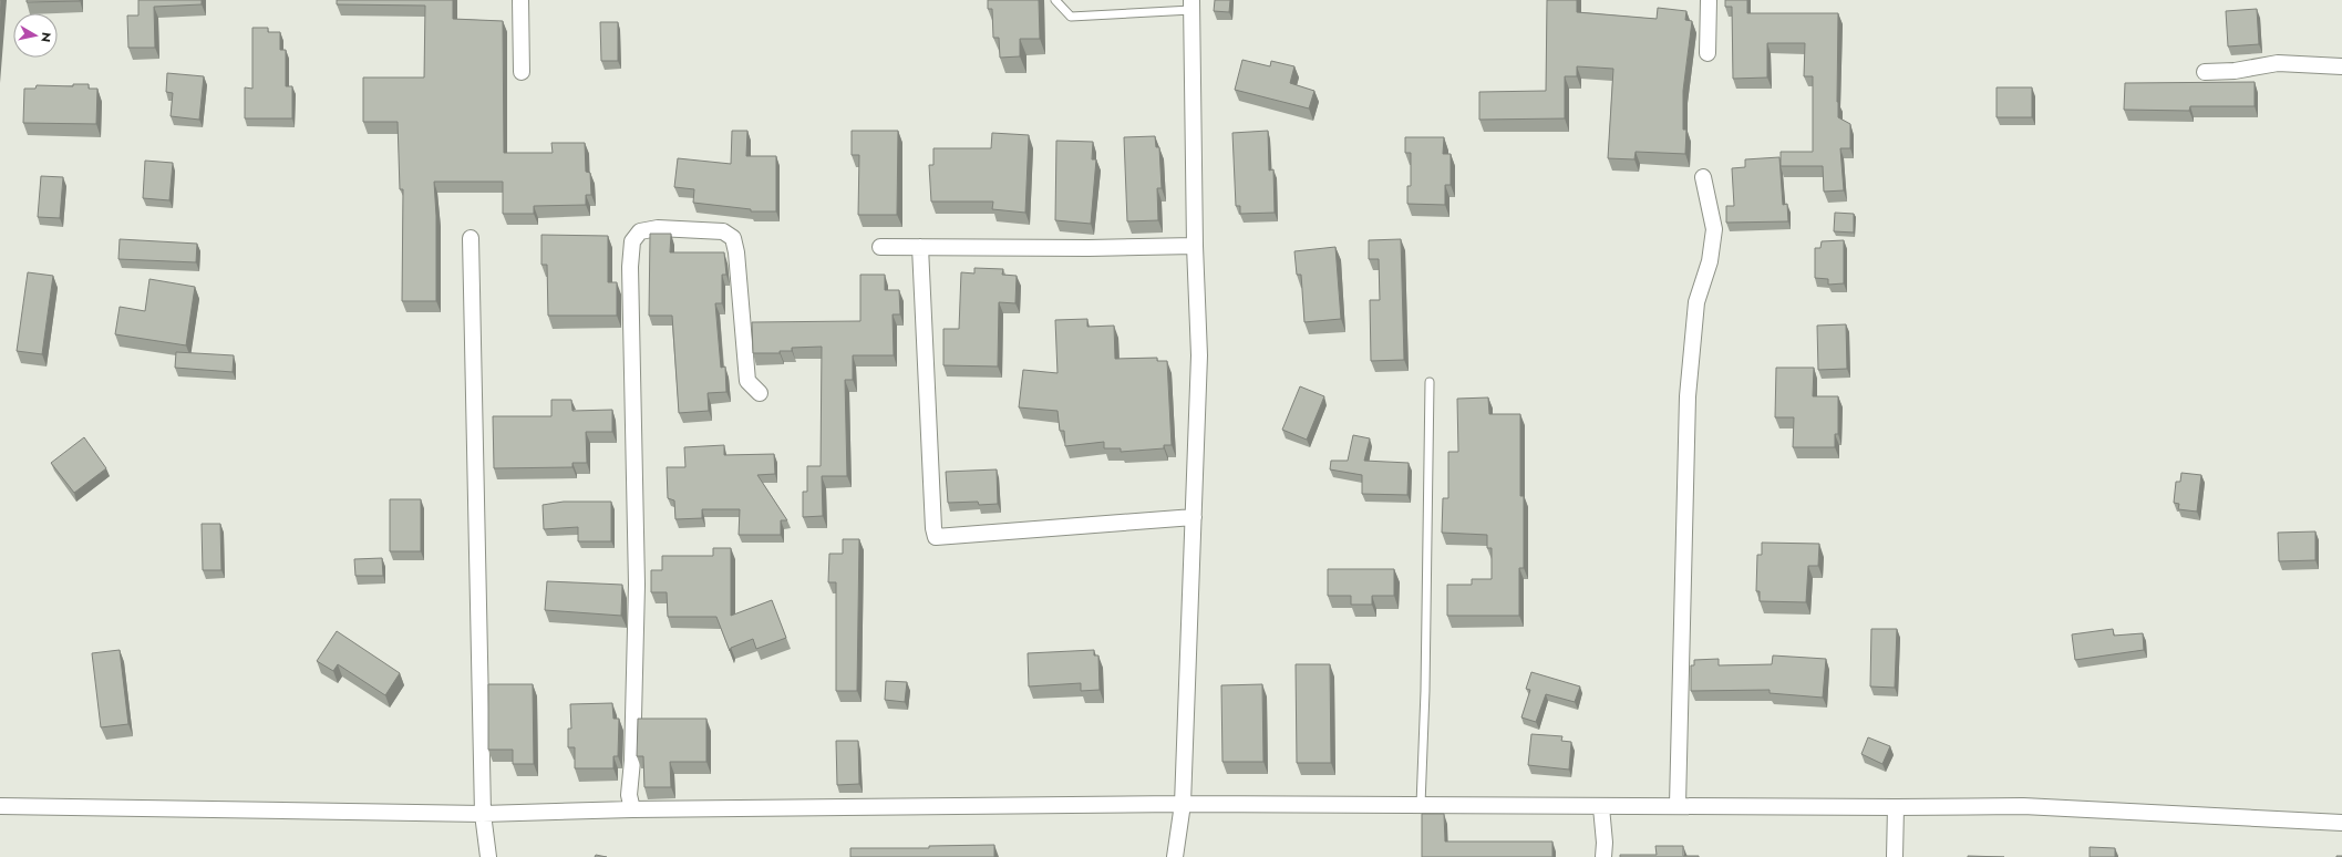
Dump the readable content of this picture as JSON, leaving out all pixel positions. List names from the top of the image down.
{
  "north": "right"
}
